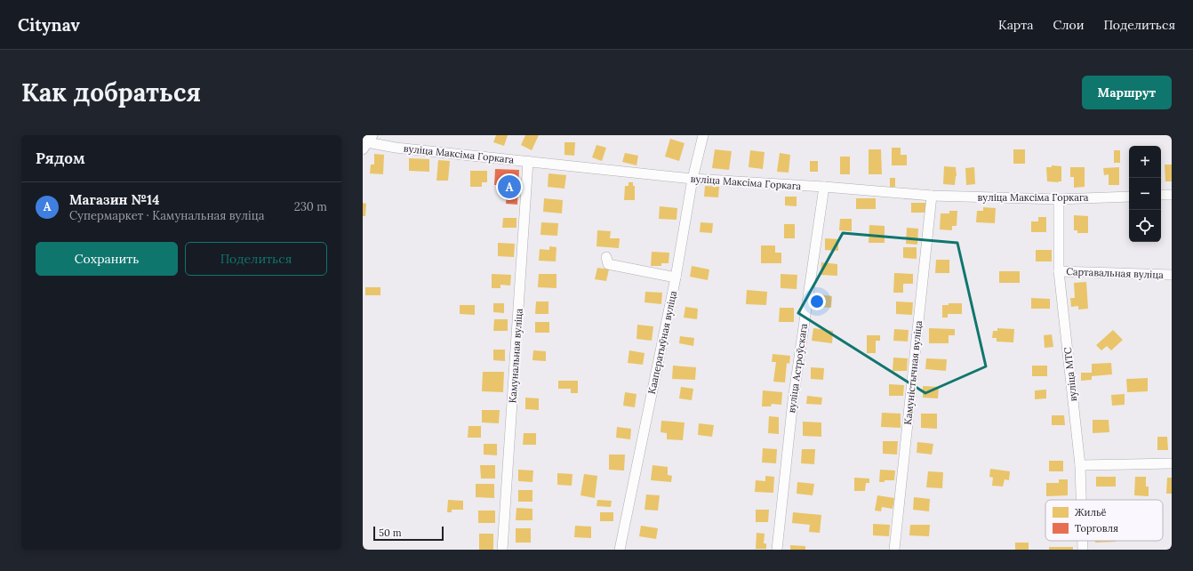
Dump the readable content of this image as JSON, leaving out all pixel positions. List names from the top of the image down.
{
  "streets": {
    "street": [
      "вуліца Максіма Горкага",
      "Сартавальная вуліца",
      "Кааператыўная вуліца",
      "Камунальная вуліца",
      "вуліца Астроўскага",
      "Камуністычная вуліца",
      "вуліца МТС"
    ]
  },
  "crossings": [
    ["вуліца Максіма Горкага", "Кааператыўная вуліца"],
    ["вуліца Максіма Горкага", "Камунальная вуліца"],
    ["вуліца Максіма Горкага", "вуліца Астроўскага"],
    ["вуліца Максіма Горкага", "Камуністычная вуліца"],
    ["вуліца Максіма Горкага", "вуліца МТС"],
    ["Сартавальная вуліца", "вуліца МТС"]
  ],
  "legend": ["Жильё", "Торговля"],
  "scale_bar": "50 m",
  "page": {
    "header": "Citynav",
    "nav": ["Карта", "Слои", "Поделиться"],
    "buttons": [
      "Маршрут",
      ["Сохранить", "Поделиться"]
    ],
    "title": "Как добраться",
    "heading": "Рядом",
    "map_buttons": ["+", "−"],
    "pins": "A",
    "list": [
      {
        "mark": "A",
        "name": "Магазин №14",
        "note": "Супермаркет · Камунальная вуліца",
        "value": "230 m"
      }
    ],
    "scale": "50 m"
  }
}
